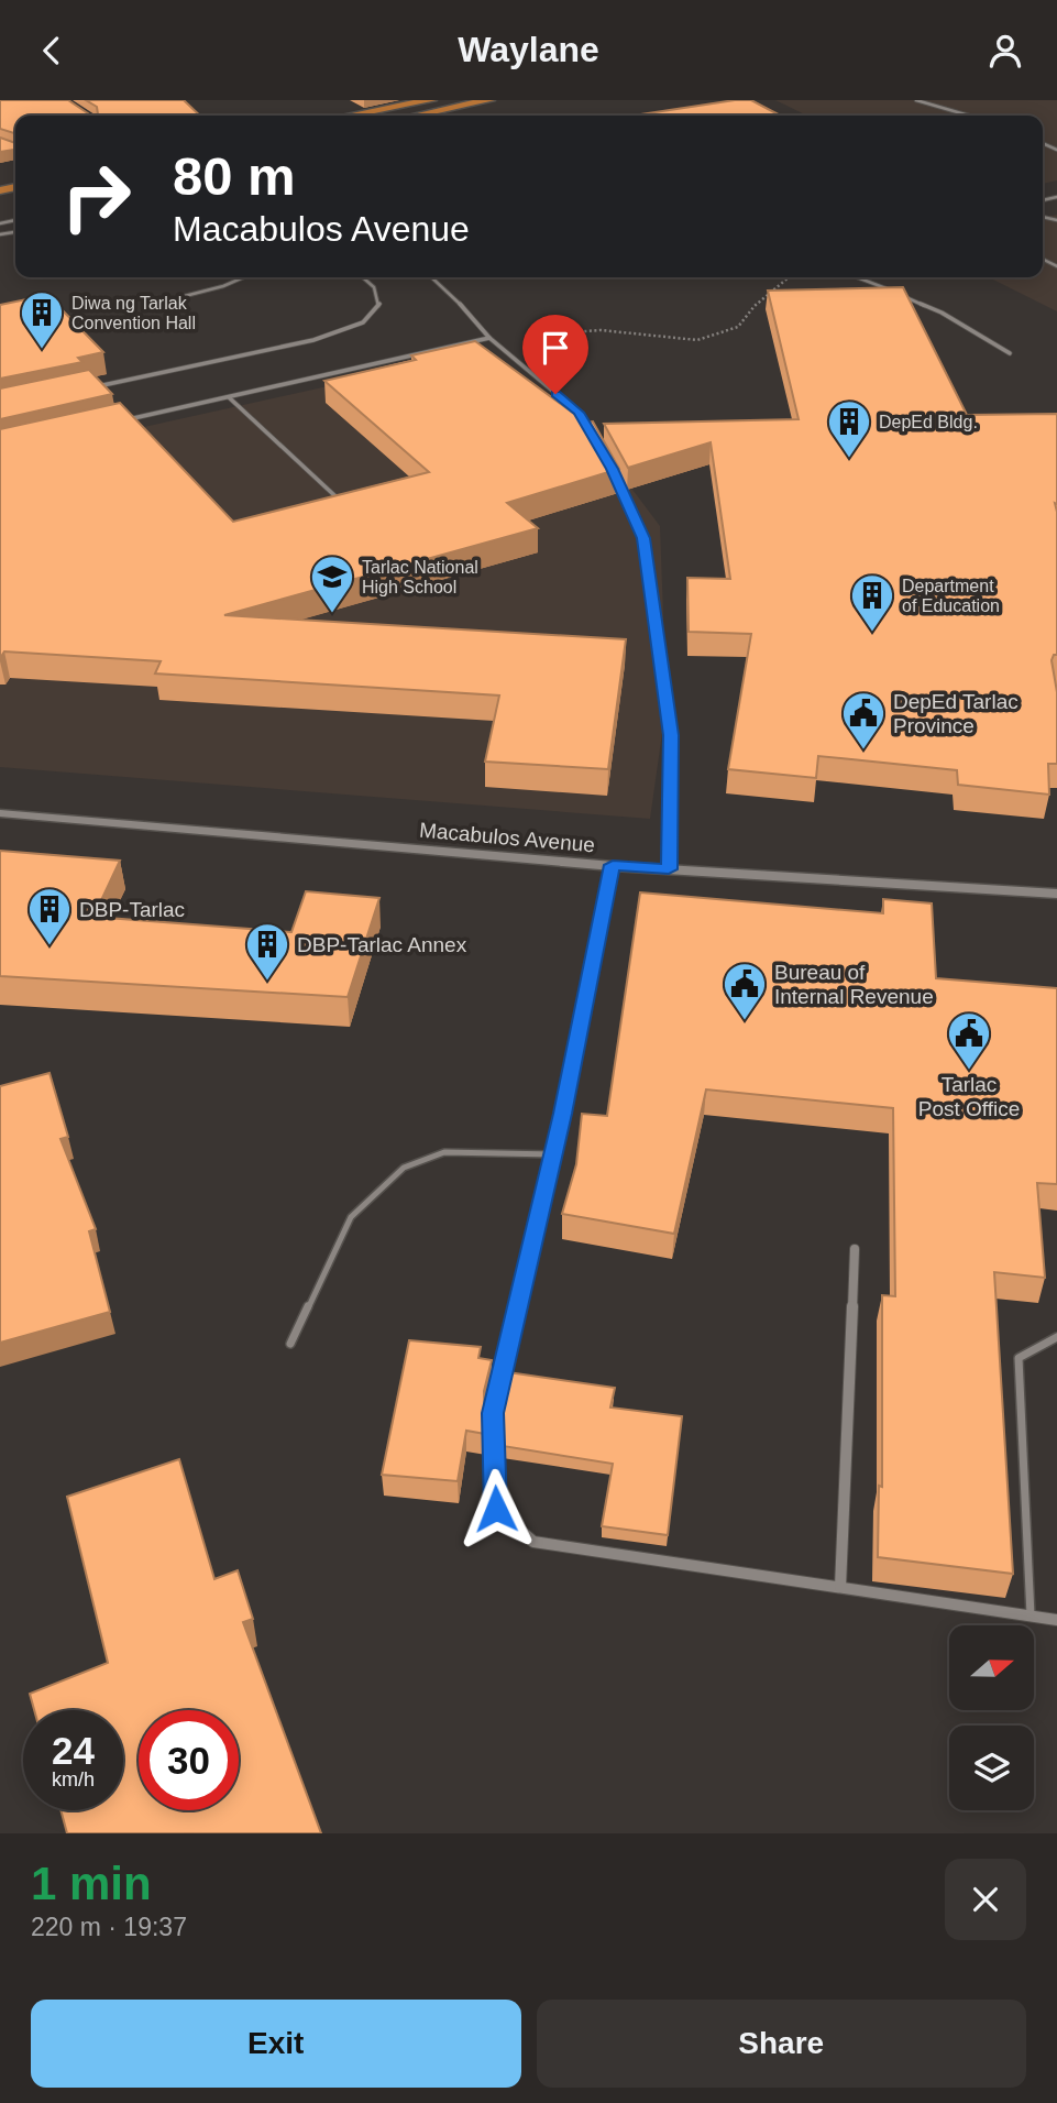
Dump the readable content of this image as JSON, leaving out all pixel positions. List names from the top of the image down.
{
  "streets": {
    "street": ["Macabulos Avenue"]
  },
  "places": {
    "building": [
      "Diwa ng Tarlak Convention Hall",
      "DepEd Bldg.",
      "Department of Education",
      "DBP-Tarlac",
      "DBP-Tarlac Annex"
    ],
    "school or university": ["Tarlac National High School"],
    "public building": ["DepEd Tarlac Province", "Bureau of Internal Revenue", "Tarlac Post Office"]
  },
  "north": "right",
  "page": {
    "header": "Waylane",
    "turn": ["80 m", "Macabulos Avenue"],
    "speed": "24 km/h",
    "limit": "30",
    "heading": ["1 min", "220 m · 19:37"],
    "buttons": ["Exit", "Share"]
  }
}
